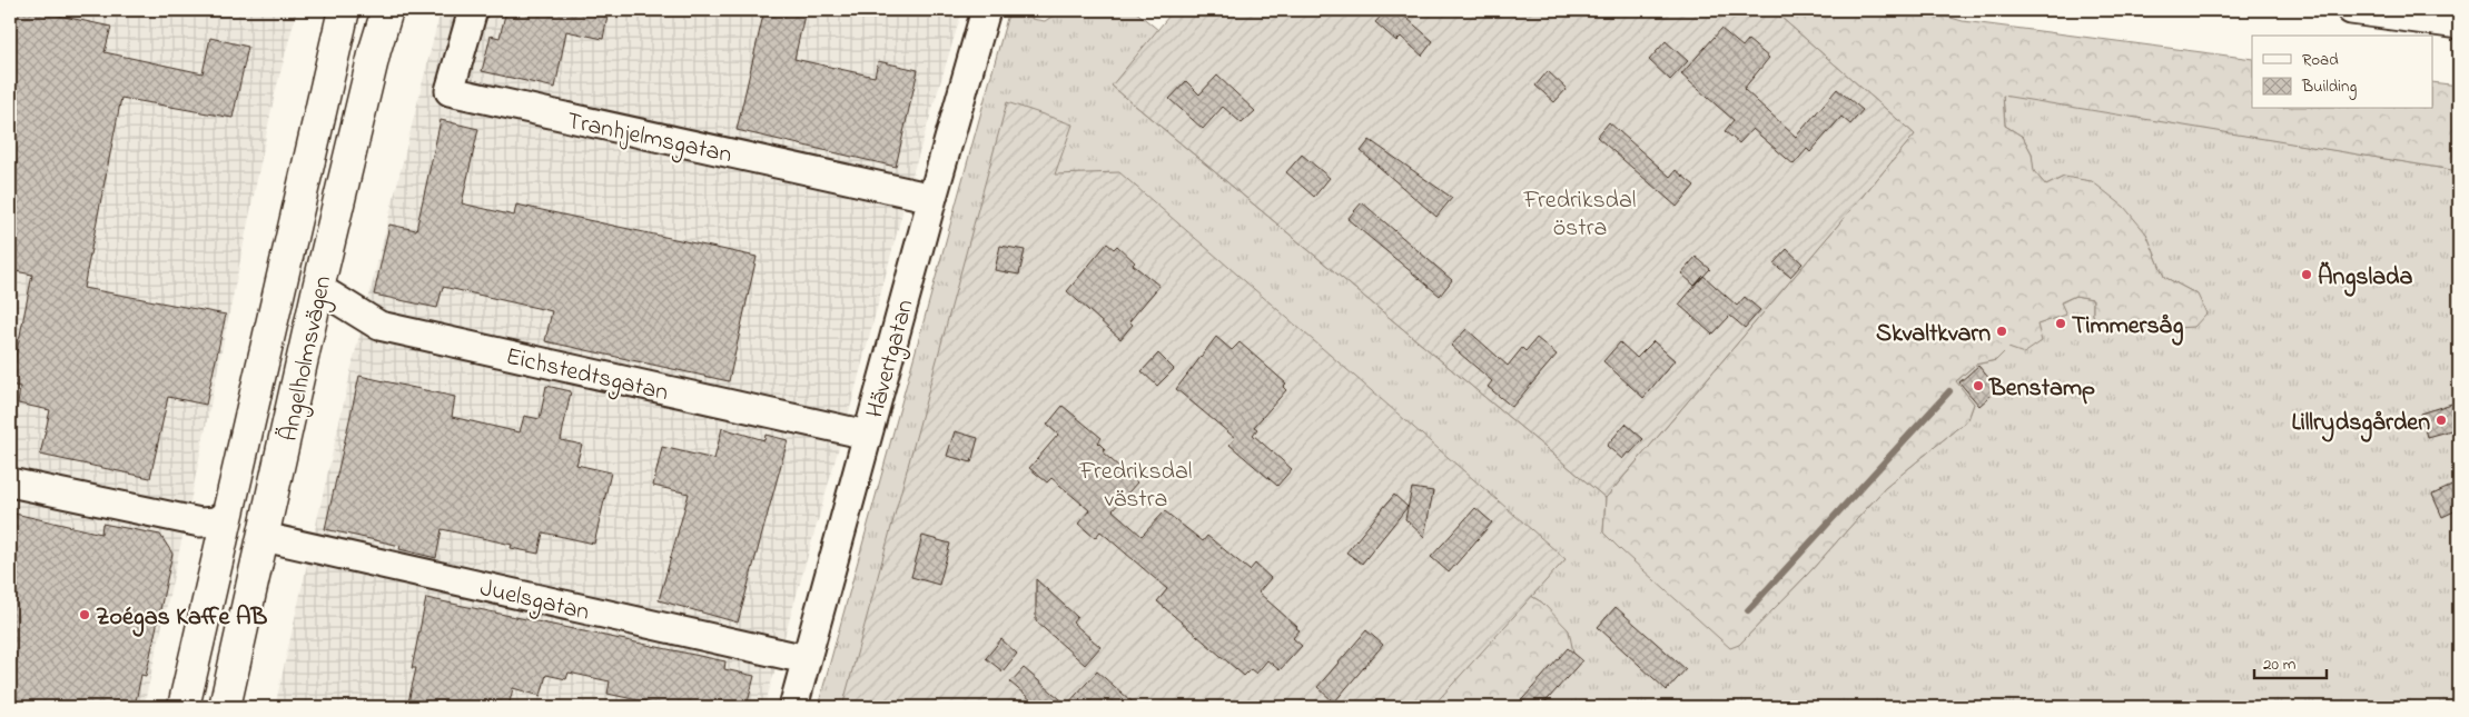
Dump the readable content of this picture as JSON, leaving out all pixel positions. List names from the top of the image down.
{
  "streets": {
    "main road": ["Ängelholmsvägen"],
    "street": [
      "Tranhjelmsgatan",
      "Hävertgatan",
      "Eichstedtsgatan",
      "Juelsgatan"
    ]
  },
  "crossings": [
    ["Tranhjelmsgatan", "Hävertgatan"],
    ["Ängelholmsvägen", "Eichstedtsgatan"],
    ["Ängelholmsvägen", "Juelsgatan"],
    ["Hävertgatan", "Eichstedtsgatan"],
    ["Hävertgatan", "Juelsgatan"]
  ],
  "parks": ["Fredriksdal östra", "Fredriksdal västra"],
  "places": [
    "Ängslada",
    "Timmersåg",
    "Skvaltkvarn",
    "Benstamp",
    "Lillrydsgården",
    "Zoégas Kaffe AB"
  ],
  "legend": ["Road", "Building"],
  "scale_bar": "20 m"
}
